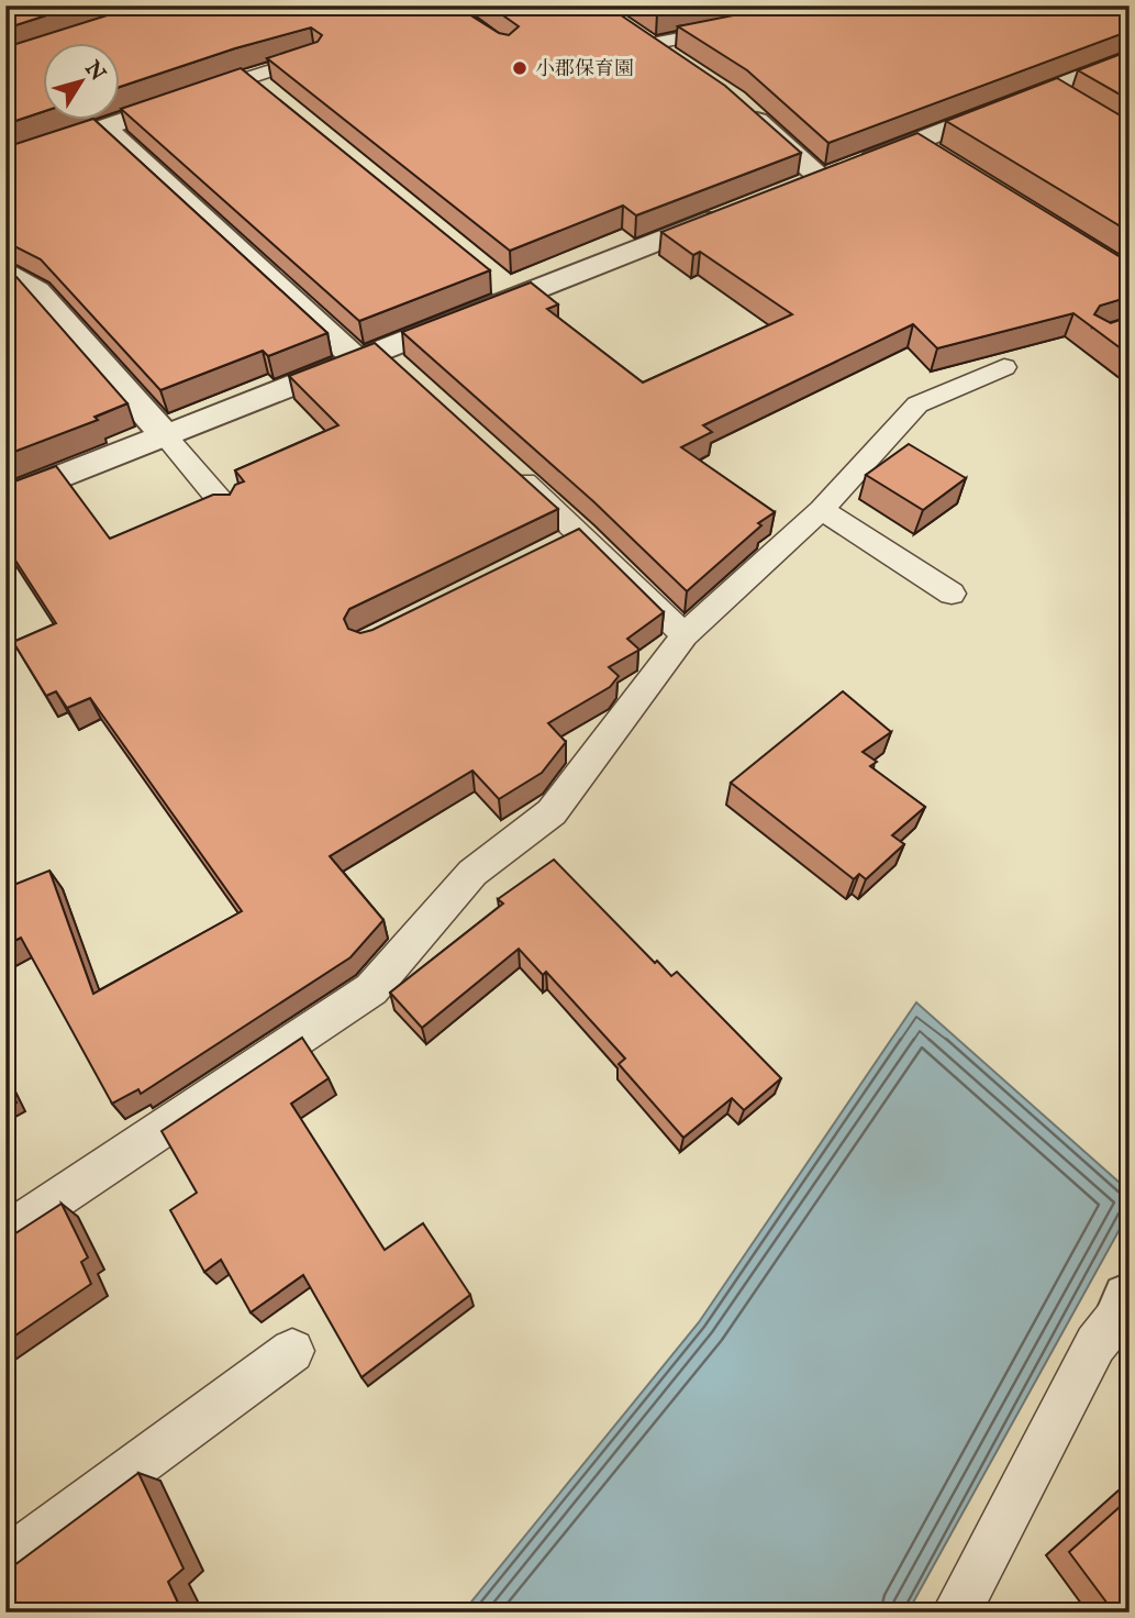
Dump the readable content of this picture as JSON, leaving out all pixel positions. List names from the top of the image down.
{
  "places": ["小郡保育園"],
  "north": "top right"
}
